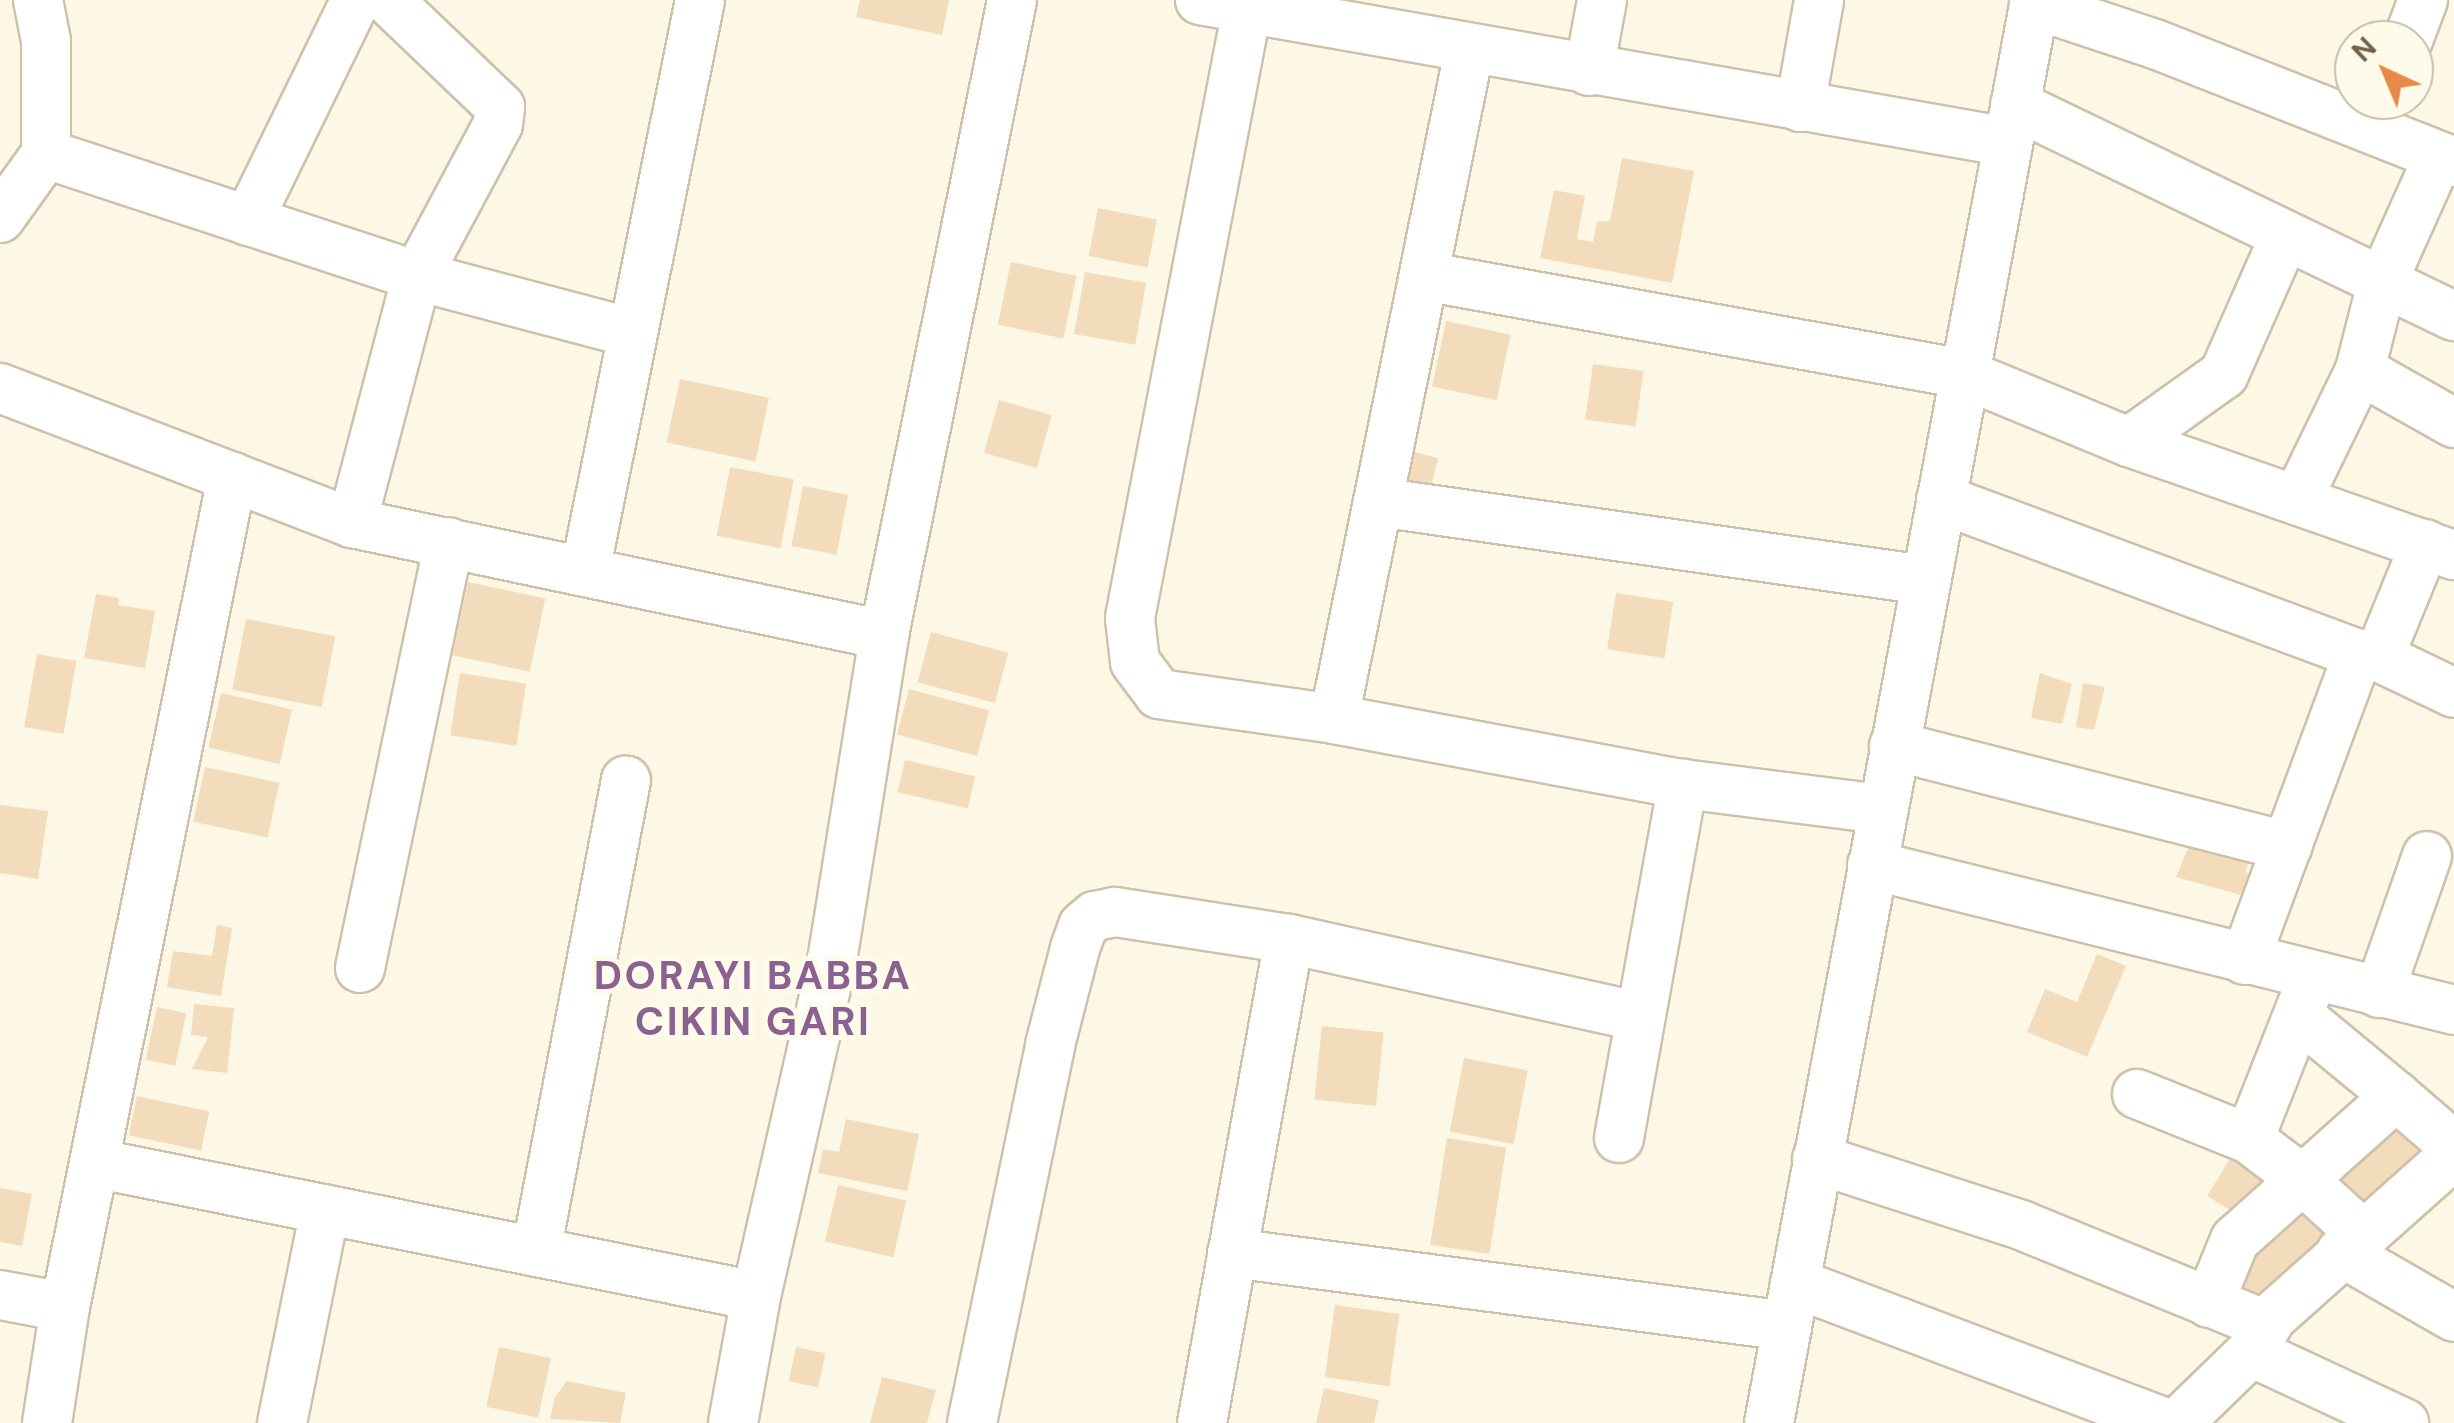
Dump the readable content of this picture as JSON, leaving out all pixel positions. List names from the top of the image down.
{
  "districts": ["DORAYI BABBA CIKIN GARI"],
  "north": "top left"
}
